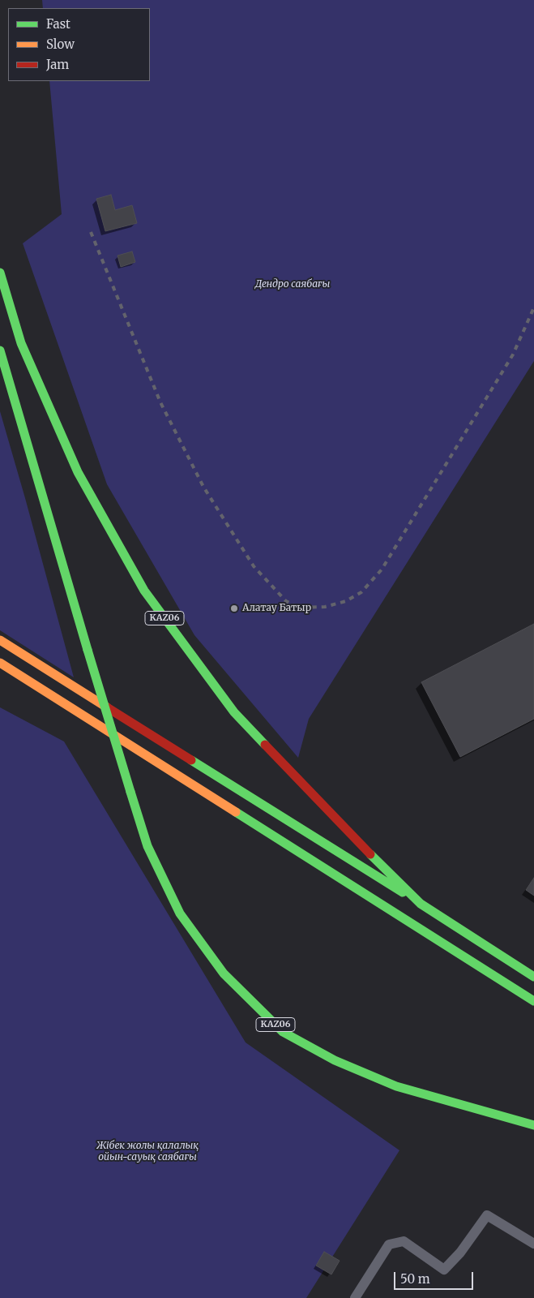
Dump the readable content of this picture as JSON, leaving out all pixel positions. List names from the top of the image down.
{
  "streets": {
    "main road": ["KАZ06"]
  },
  "parks": ["Дендро саябағы", "Жібек жолы қалалық ойын-сауық саябағы"],
  "places": ["Алатау Батыр"],
  "legend": ["Fast", "Slow", "Jam"],
  "scale_bar": "50 m"
}
